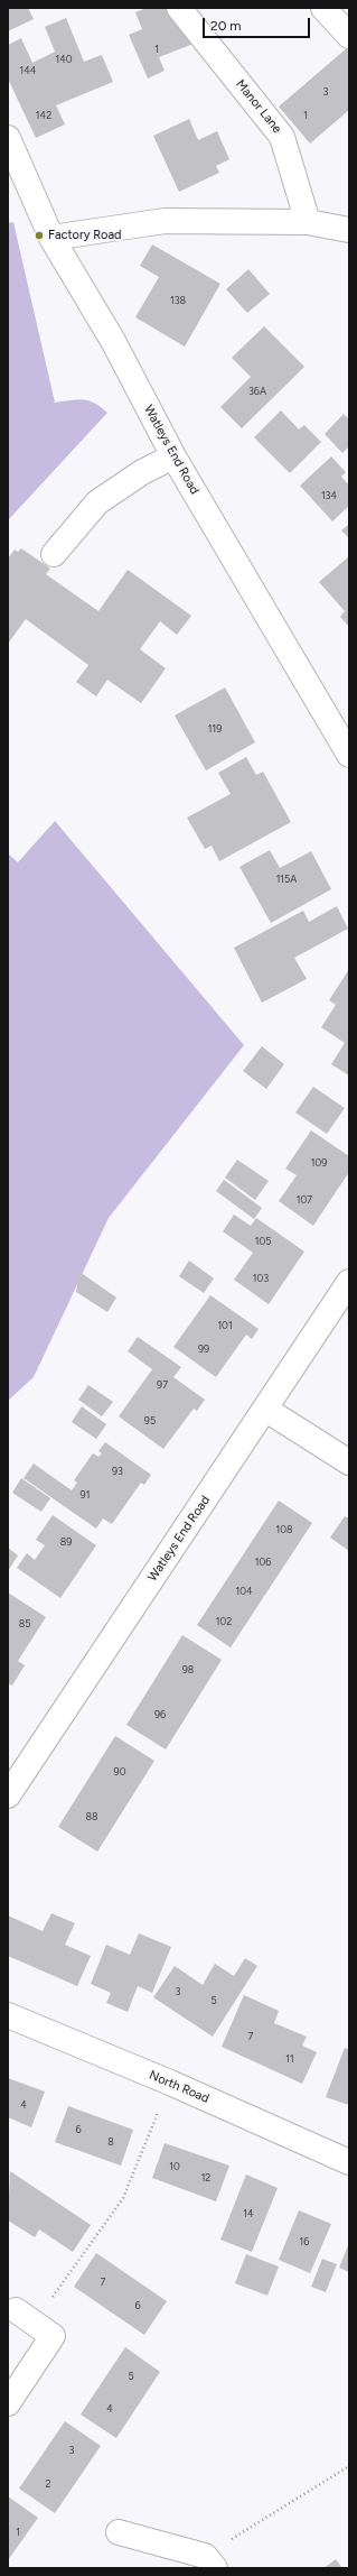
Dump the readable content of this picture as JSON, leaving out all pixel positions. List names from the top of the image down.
{
  "streets": {
    "street": ["Manor Lane", "Watleys End Road", "North Road"]
  },
  "places": ["Factory Road"],
  "house_numbers": [
    "1",
    "140",
    "144",
    "3",
    "142",
    "1",
    "138",
    "36A",
    "134",
    "119",
    "115A",
    "109",
    "107",
    "105",
    "103",
    "101",
    "99",
    "97",
    "95",
    "93",
    "91",
    "108",
    "89",
    "106",
    "104",
    "102",
    "85",
    "98",
    "96",
    "90",
    "88",
    "3",
    "5",
    "7",
    "11",
    "4",
    "6",
    "8",
    "10",
    "12",
    "14",
    "16",
    "7",
    "6",
    "5",
    "4",
    "3",
    "2",
    "1"
  ],
  "scale_bar": "20 m"
}
